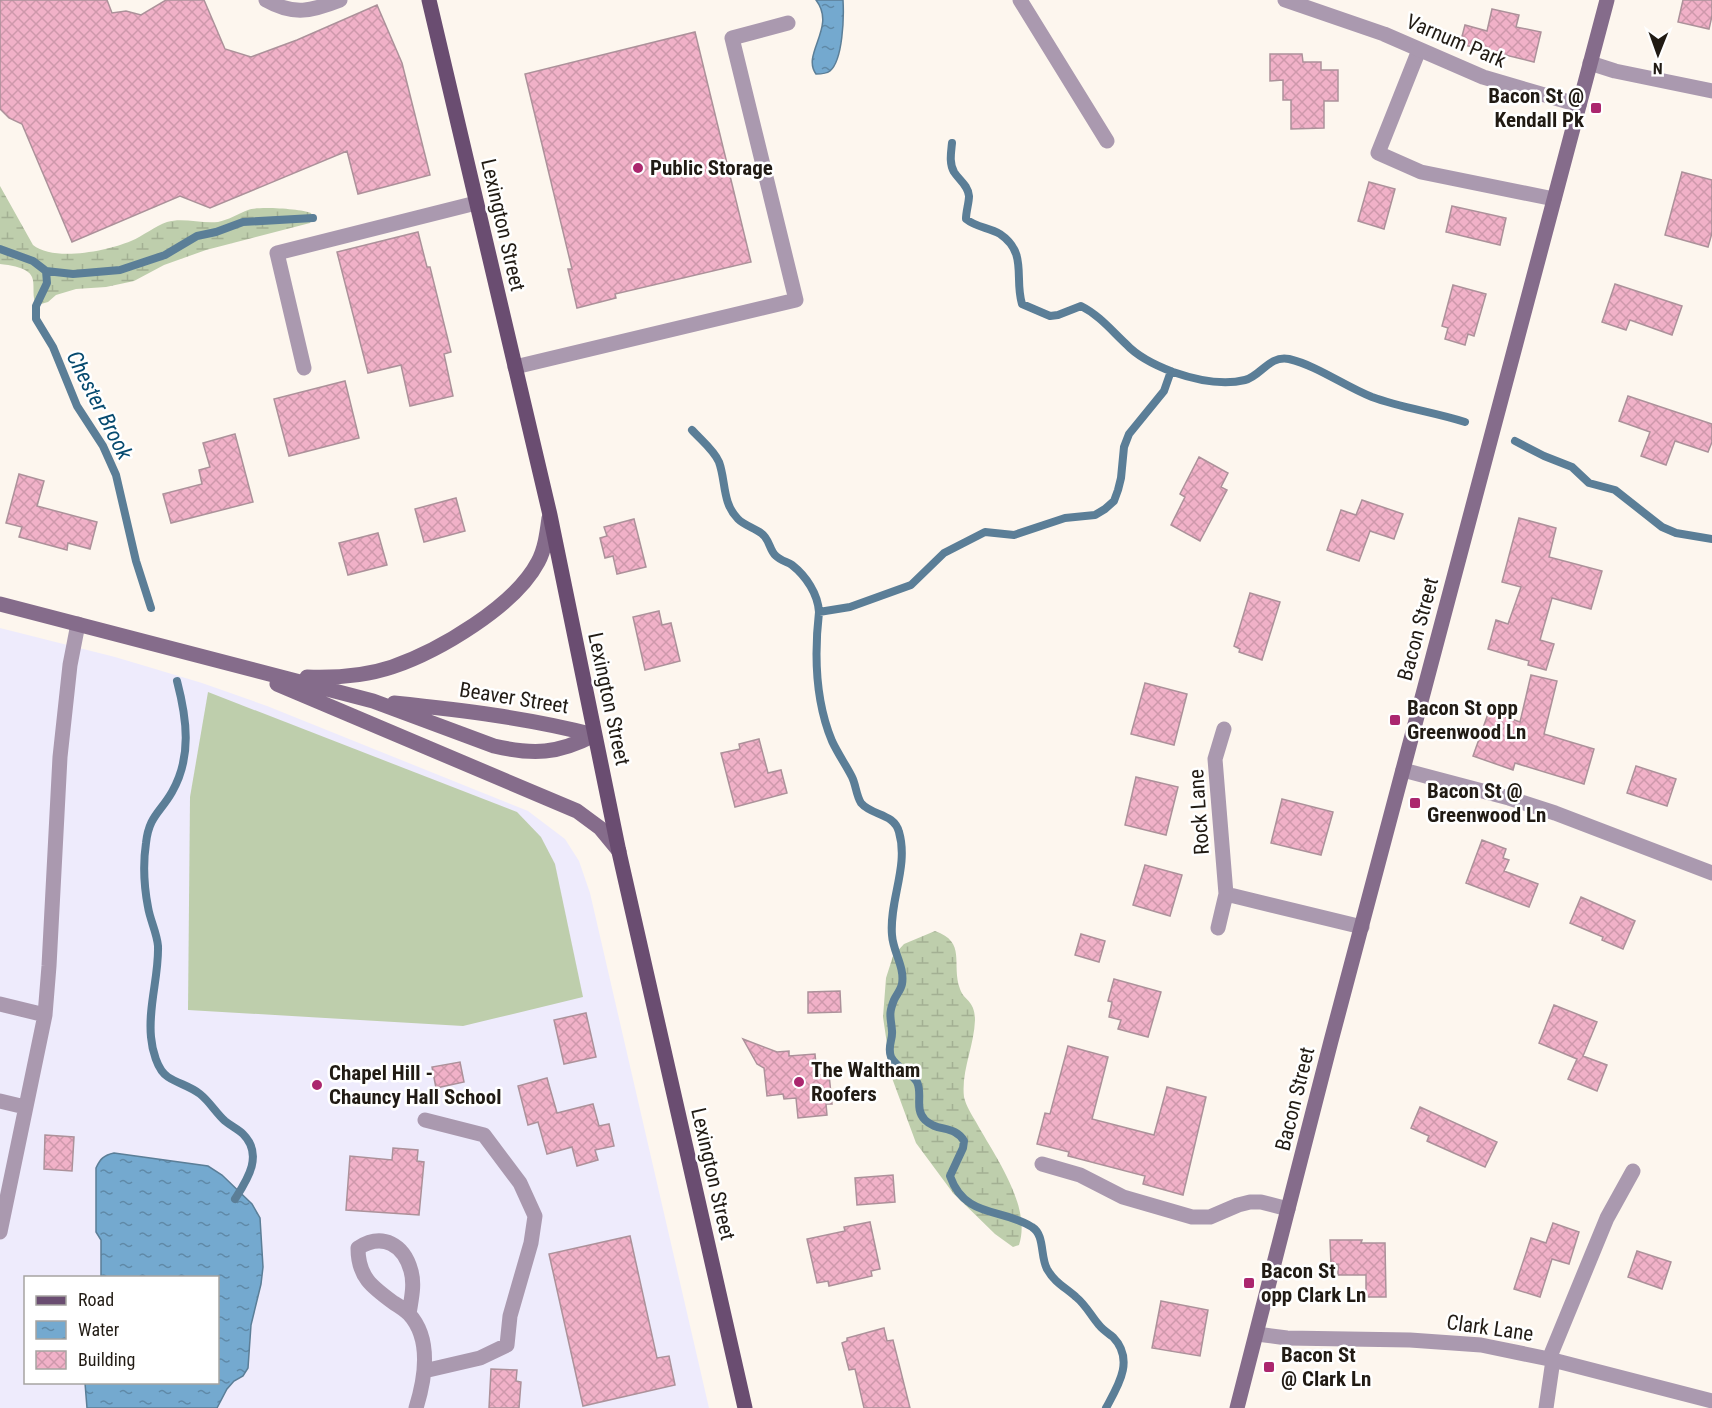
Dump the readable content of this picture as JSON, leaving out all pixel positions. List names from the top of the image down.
{
  "streets": {
    "main road": ["Lexington Street", "Bacon Street", "Beaver Street"],
    "street": ["Varnum Park", "Rock Lane", "Clark Lane"]
  },
  "crossings": [
    ["Varnum Park", "Bacon Street"],
    ["Lexington Street", "Beaver Street"],
    ["Bacon Street", "Clark Lane"]
  ],
  "water": ["Chester Brook"],
  "places": {
    "transit": [
      "Bacon St @ Kendall Pk",
      "Bacon St opp Greenwood Ln",
      "Bacon St @ Greenwood Ln",
      "Bacon St opp Clark Ln",
      "Bacon St @ Clark Ln"
    ],
    "other": ["Public Storage", "The Waltham Roofers", "Chapel Hill - Chauncy Hall School"]
  },
  "legend": ["Road", "Water", "Building"],
  "north": "bottom"
}
